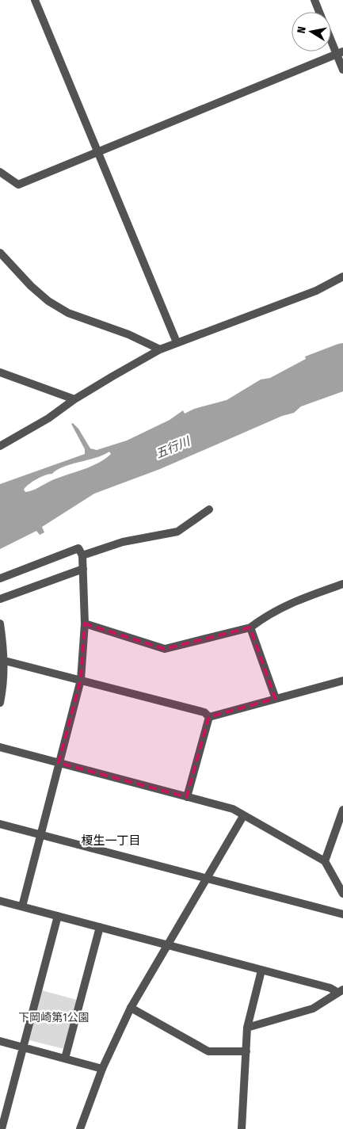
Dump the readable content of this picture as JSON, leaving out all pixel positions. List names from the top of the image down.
{
  "districts": ["榎生一丁目"],
  "water": ["五行川"],
  "parks": ["下岡崎第1公園"],
  "north": "left"
}
